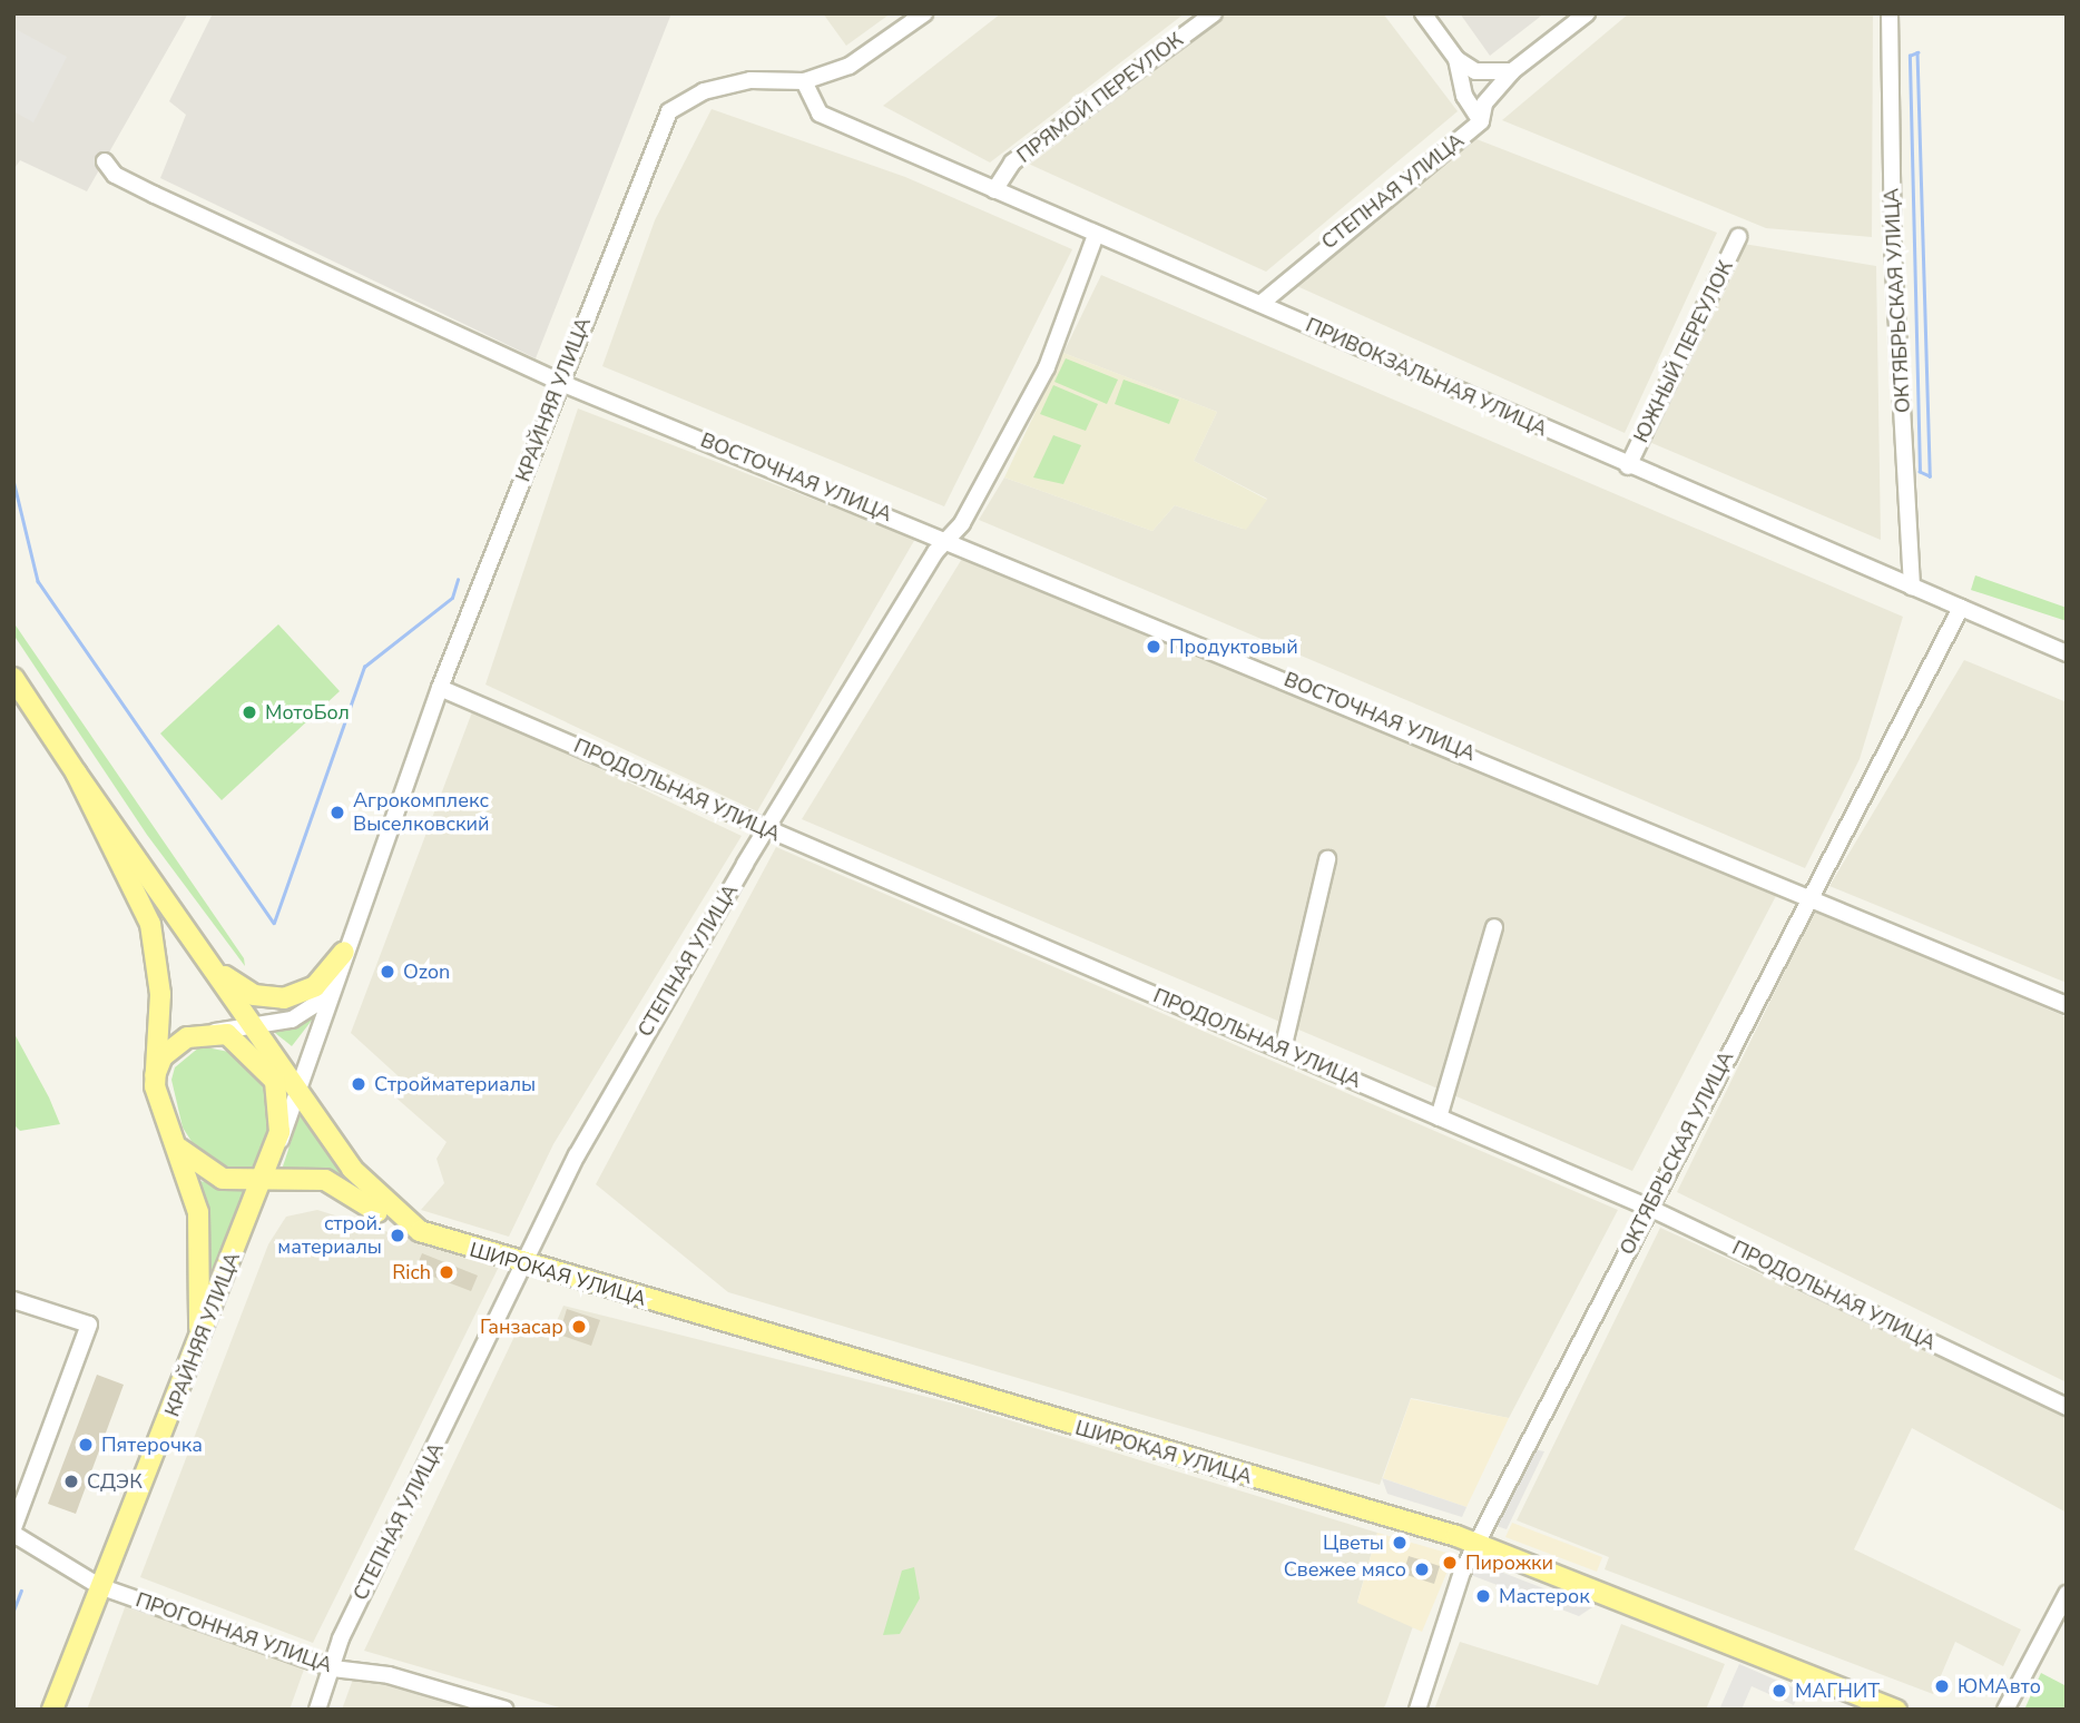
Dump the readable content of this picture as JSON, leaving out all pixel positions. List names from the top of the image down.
{
  "streets": {
    "main road": ["КРАЙНЯЯ УЛИЦА", "ШИРОКАЯ УЛИЦА"],
    "street": [
      "ПРЯМОЙ ПЕРЕУЛОК",
      "СТЕПНАЯ УЛИЦА",
      "ОКТЯБРЬСКАЯ УЛИЦА",
      "ЮЖНЫЙ ПЕРЕУЛОК",
      "ПРИВОКЗАЛЬНАЯ УЛИЦА",
      "ВОСТОЧНАЯ УЛИЦА",
      "ПРОДОЛЬНАЯ УЛИЦА",
      "ПРОГОННАЯ УЛИЦА"
    ]
  },
  "crossings": [
    ["ПРЯМОЙ ПЕРЕУЛОК", "ПРИВОКЗАЛЬНАЯ УЛИЦА"],
    ["СТЕПНАЯ УЛИЦА", "ПРИВОКЗАЛЬНАЯ УЛИЦА"],
    ["СТЕПНАЯ УЛИЦА", "ВОСТОЧНАЯ УЛИЦА"],
    ["СТЕПНАЯ УЛИЦА", "ПРОДОЛЬНАЯ УЛИЦА"],
    ["СТЕПНАЯ УЛИЦА", "ШИРОКАЯ УЛИЦА"],
    ["СТЕПНАЯ УЛИЦА", "ПРОГОННАЯ УЛИЦА"],
    ["ОКТЯБРЬСКАЯ УЛИЦА", "ПРИВОКЗАЛЬНАЯ УЛИЦА"],
    ["ОКТЯБРЬСКАЯ УЛИЦА", "ВОСТОЧНАЯ УЛИЦА"],
    ["ОКТЯБРЬСКАЯ УЛИЦА", "ПРОДОЛЬНАЯ УЛИЦА"],
    ["ОКТЯБРЬСКАЯ УЛИЦА", "ШИРОКАЯ УЛИЦА"],
    ["ЮЖНЫЙ ПЕРЕУЛОК", "ПРИВОКЗАЛЬНАЯ УЛИЦА"],
    ["ПРИВОКЗАЛЬНАЯ УЛИЦА", "КРАЙНЯЯ УЛИЦА"],
    ["КРАЙНЯЯ УЛИЦА", "ВОСТОЧНАЯ УЛИЦА"],
    ["КРАЙНЯЯ УЛИЦА", "ПРОДОЛЬНАЯ УЛИЦА"],
    ["КРАЙНЯЯ УЛИЦА", "ШИРОКАЯ УЛИЦА"],
    ["КРАЙНЯЯ УЛИЦА", "ПРОГОННАЯ УЛИЦА"]
  ],
  "places": [
    "Продуктовый",
    "МотоБол",
    "Агрокомплекс Выселковский",
    "Ozon",
    "Стройматериалы",
    "строй. материалы",
    "Rich",
    "Ганзасар",
    "Пятерочка",
    "СДЭК",
    "Цветы",
    "Пирожки",
    "Свежее мясо",
    "Мастерок",
    "ЮМАвто",
    "МАГНИТ"
  ]
}
